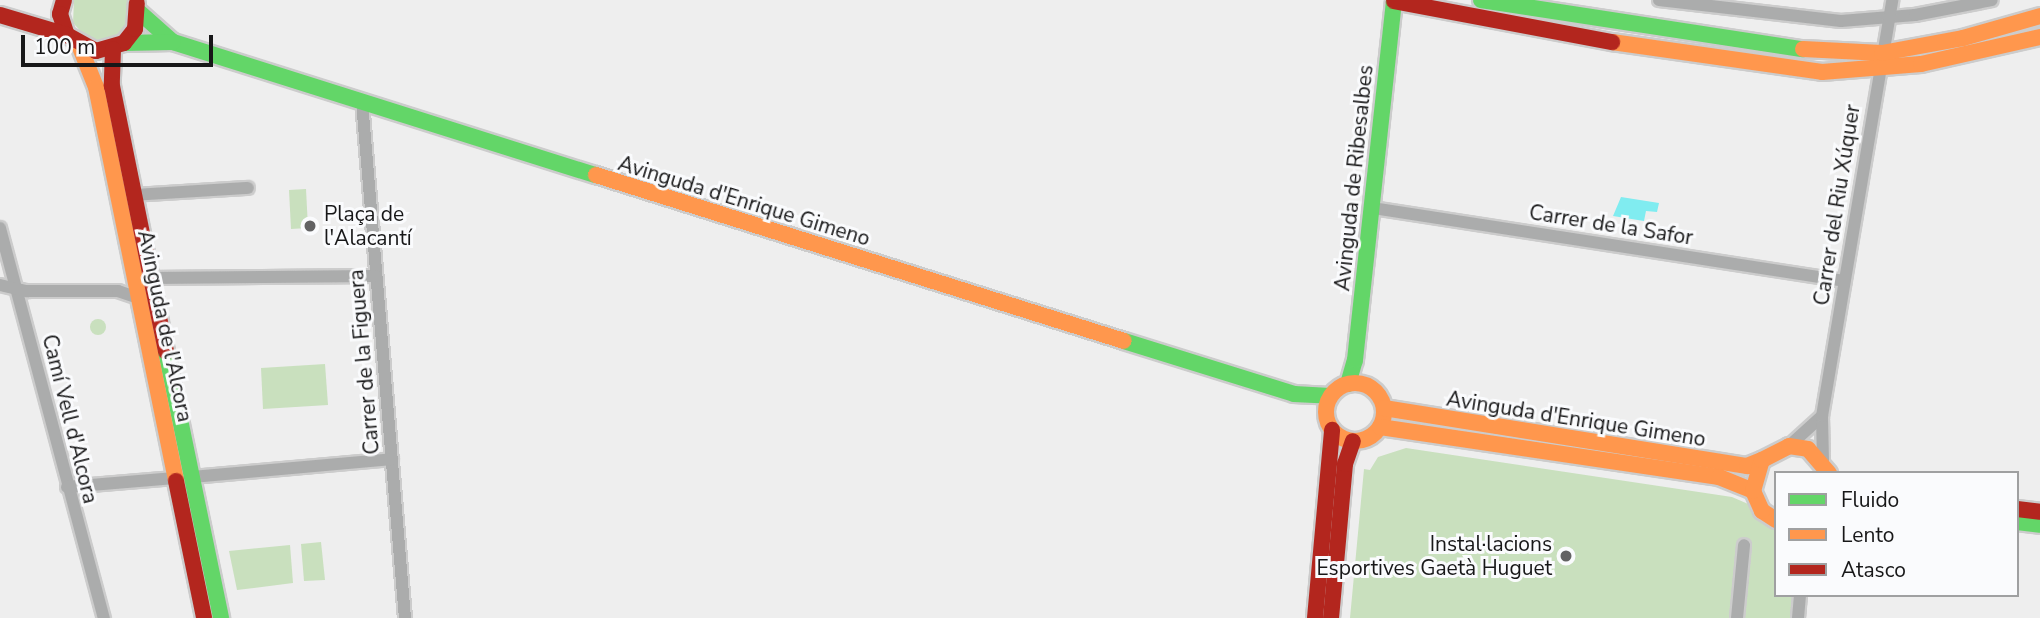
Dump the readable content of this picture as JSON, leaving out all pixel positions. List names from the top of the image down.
{
  "streets": {
    "main road": ["Avinguda de Ribesalbes", "Avinguda d'Enrique Gimeno", "Avinguda de l'Alcora"],
    "street": [
      "Carrer del Riu Xúquer",
      "Carrer de la Safor",
      "Carrer de la Figuera",
      "Camí Vell d'Alcora"
    ]
  },
  "crossings": [
    ["Avinguda de Ribesalbes", "Avinguda d'Enrique Gimeno"],
    ["Avinguda de Ribesalbes", "Carrer de la Safor"],
    ["Avinguda d'Enrique Gimeno", "Avinguda de l'Alcora"],
    ["Avinguda d'Enrique Gimeno", "Carrer de la Figuera"],
    ["Carrer del Riu Xúquer", "Carrer de la Safor"]
  ],
  "places": ["Plaça de l'Alacantí", "Instal·lacions Esportives Gaetà Huguet"],
  "legend": ["Fluido", "Lento", "Atasco"],
  "scale_bar": "100 m"
}
